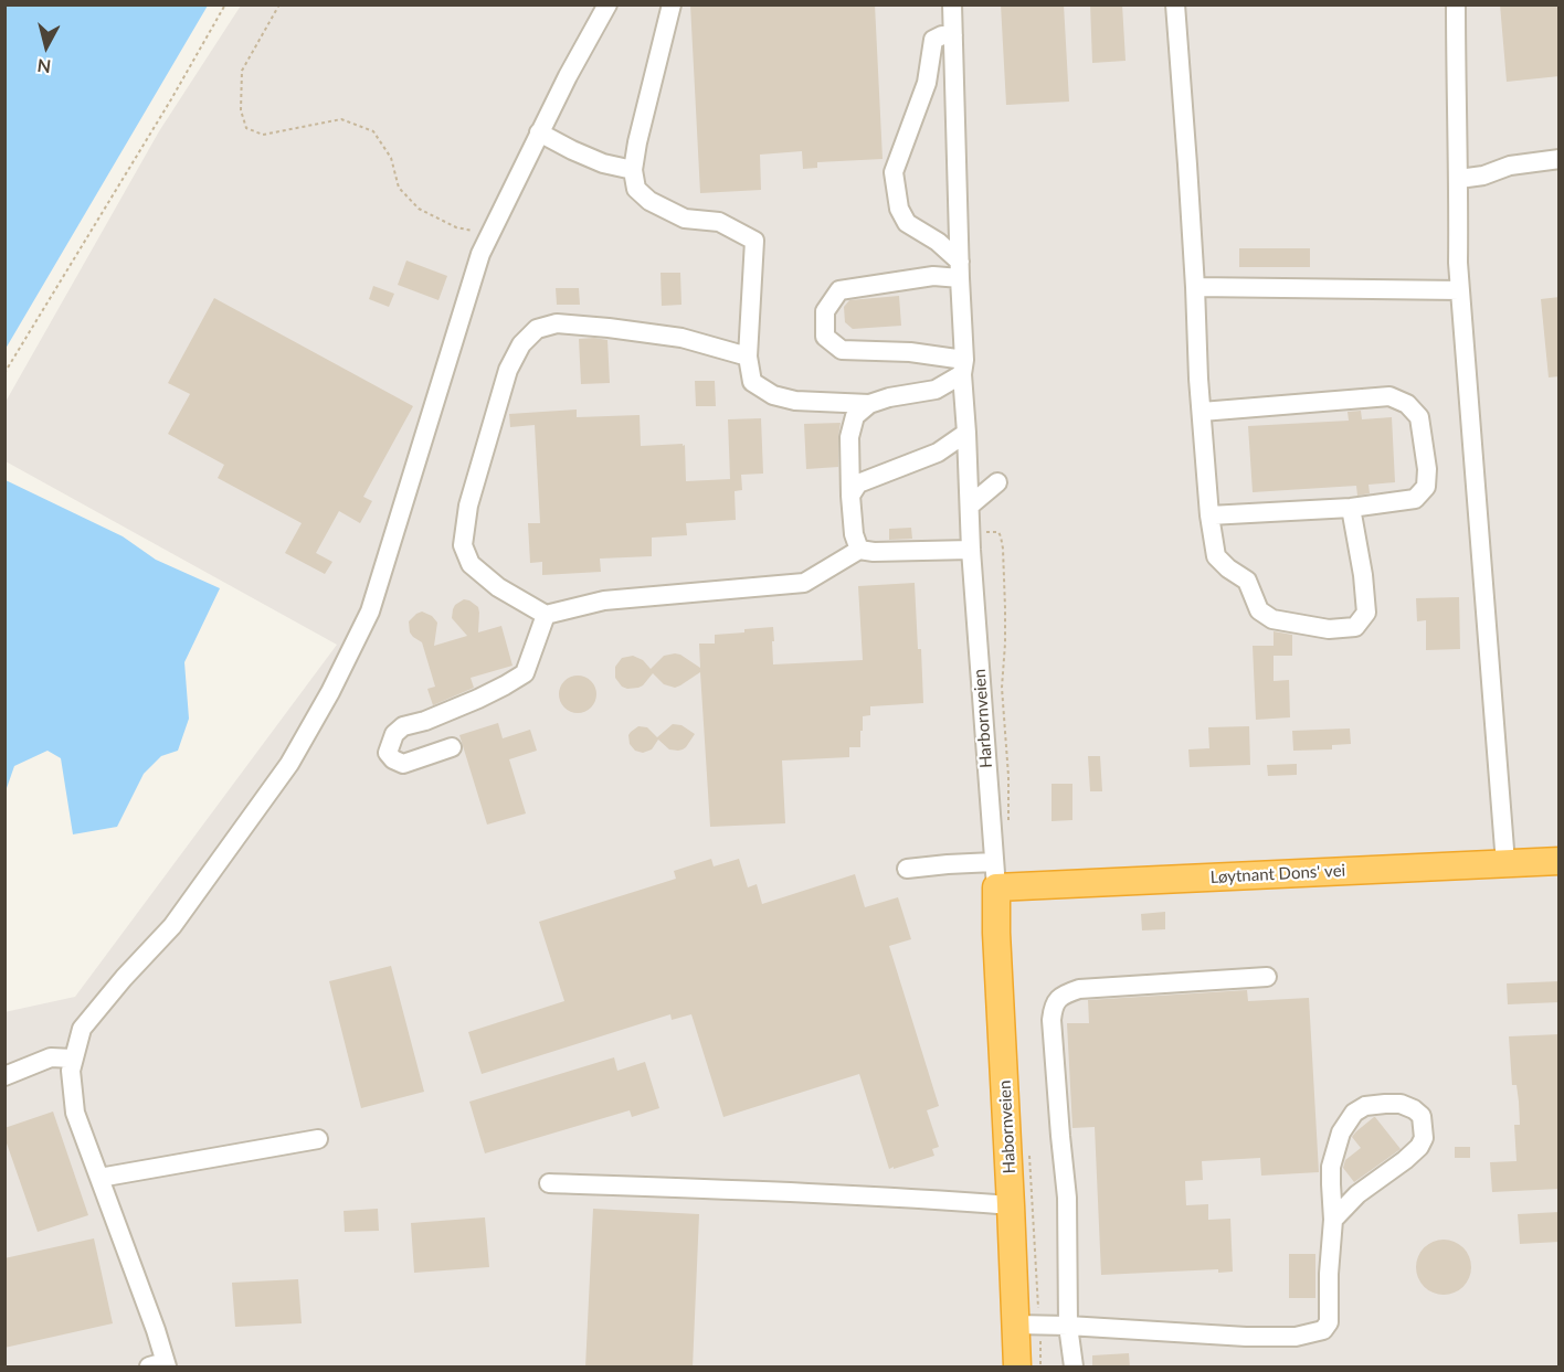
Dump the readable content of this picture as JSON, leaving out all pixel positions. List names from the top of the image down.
{
  "streets": {
    "highway": ["Løytnant Dons' vei", "Habornveien"],
    "street": ["Harbornveien"]
  },
  "crossings": [
    ["Harbornveien", "Løytnant Dons' vei"],
    ["Harbornveien", "Habornveien"],
    ["Løytnant Dons' vei", "Habornveien"]
  ],
  "north": "bottom"
}
